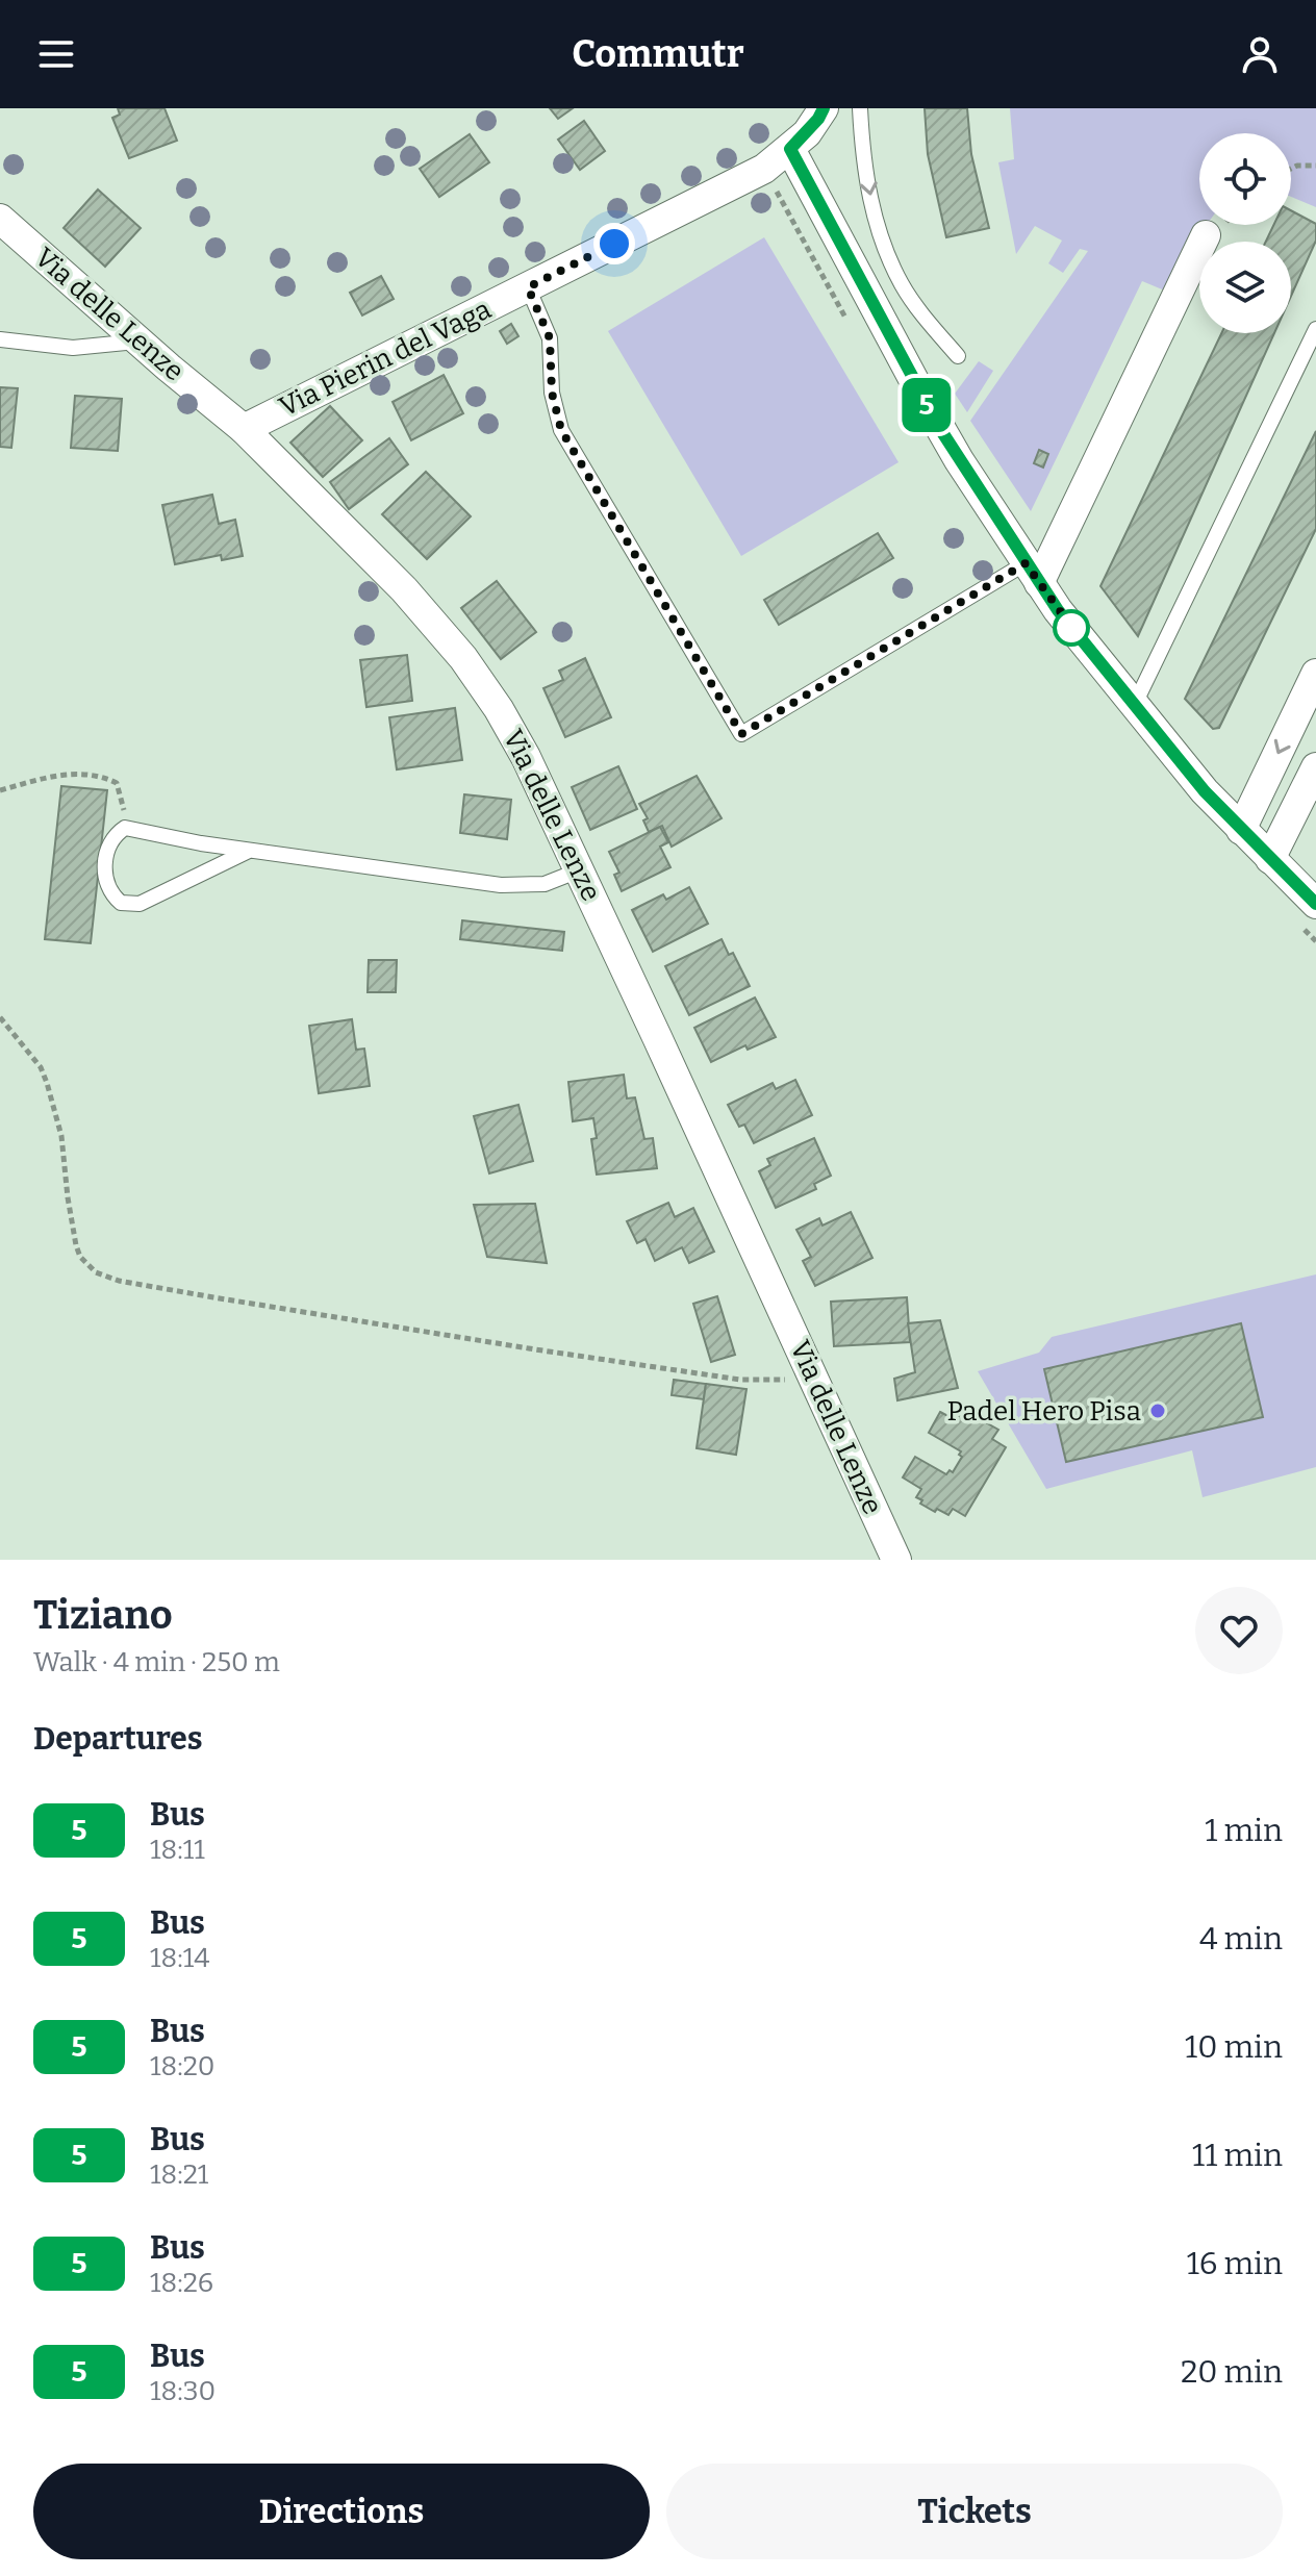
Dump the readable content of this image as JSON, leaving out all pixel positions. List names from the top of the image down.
{
  "streets": {
    "street": ["Via delle Lenze", "Via Pierin del Vaga"]
  },
  "crossings": [
    ["Via delle Lenze", "Via Pierin del Vaga"]
  ],
  "places": ["Padel Hero Pisa"],
  "lines": ["bus line 5"],
  "page": {
    "header": "Commutr",
    "on_map": "5",
    "heading": [
      ["Tiziano", "Walk · 4 min · 250 m"],
      "Departures"
    ],
    "list": [
      {
        "mark": "5",
        "name": "Bus",
        "note": "18:11",
        "value": "1 min"
      },
      {
        "mark": "5",
        "name": "Bus",
        "note": "18:14",
        "value": "4 min"
      },
      {
        "mark": "5",
        "name": "Bus",
        "note": "18:20",
        "value": "10 min"
      },
      {
        "mark": "5",
        "name": "Bus",
        "note": "18:21",
        "value": "11 min"
      },
      {
        "mark": "5",
        "name": "Bus",
        "note": "18:26",
        "value": "16 min"
      },
      {
        "mark": "5",
        "name": "Bus",
        "note": "18:30",
        "value": "20 min"
      }
    ],
    "buttons": ["Directions", "Tickets"]
  }
}
